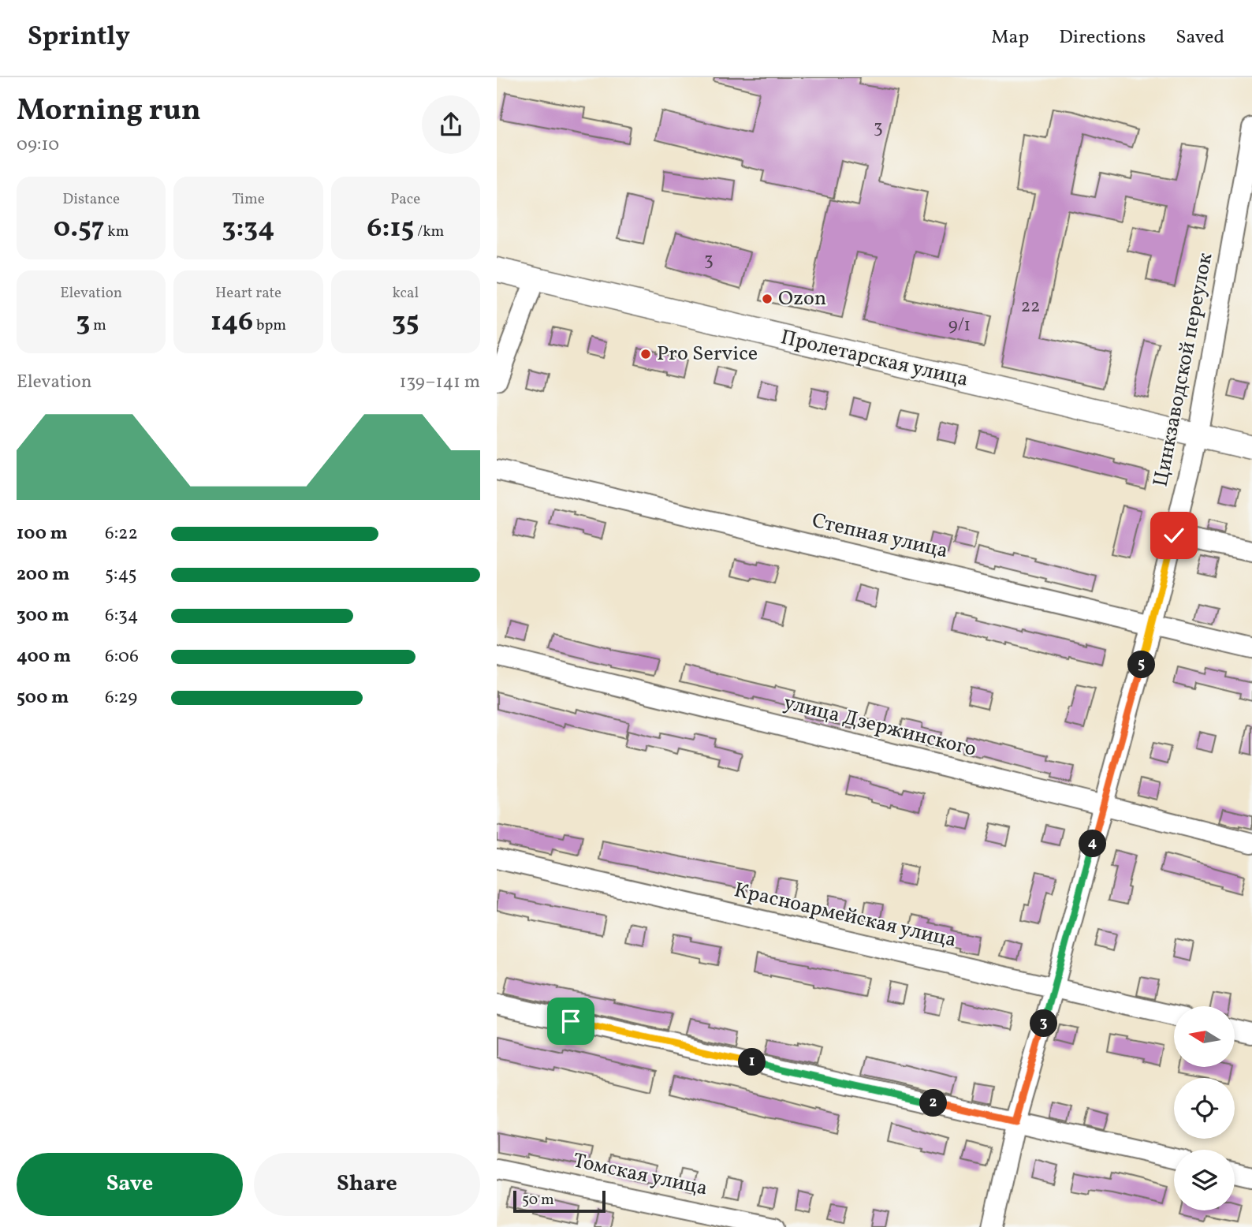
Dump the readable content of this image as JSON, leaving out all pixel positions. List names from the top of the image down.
{
  "streets": {
    "main road": ["Пролетарская улица"],
    "street": [
      "Цинкзаводской переулок",
      "Степная улица",
      "улица Дзержинского",
      "Красноармейская улица",
      "Томская улица"
    ]
  },
  "crossings": [
    ["Пролетарская улица", "Цинкзаводской переулок"],
    ["Цинкзаводской переулок", "Степная улица"],
    ["Цинкзаводской переулок", "улица Дзержинского"],
    ["Цинкзаводской переулок", "Красноармейская улица"]
  ],
  "places": ["Ozon", "Pro Service"],
  "house_numbers": [
    "3",
    "3",
    "22",
    "9/1"
  ],
  "scale_bar": "50 m",
  "north": "left",
  "page": {
    "header": "Sprintly",
    "nav": ["Map", "Directions", "Saved"],
    "heading": ["Morning run", "09:10"],
    "stats": [
      ["Distance", "0.57 km"],
      ["Time", "3:34"],
      ["Pace", "6:15 /km"],
      ["Elevation", "3 m"],
      ["Heart rate", "146 bpm"],
      ["kcal", "35"]
    ],
    "chart": ["Elevation", "139–141 m"],
    "list": [
      {
        "name": "100 m",
        "note": "6:22"
      },
      {
        "name": "200 m",
        "note": "5:45"
      },
      {
        "name": "300 m",
        "note": "6:34"
      },
      {
        "name": "400 m",
        "note": "6:06"
      },
      {
        "name": "500 m",
        "note": "6:29"
      }
    ],
    "pins": [
      "5",
      "4",
      "3",
      "1",
      "2"
    ],
    "buttons": ["Save", "Share"],
    "scale": "50 m"
  }
}
